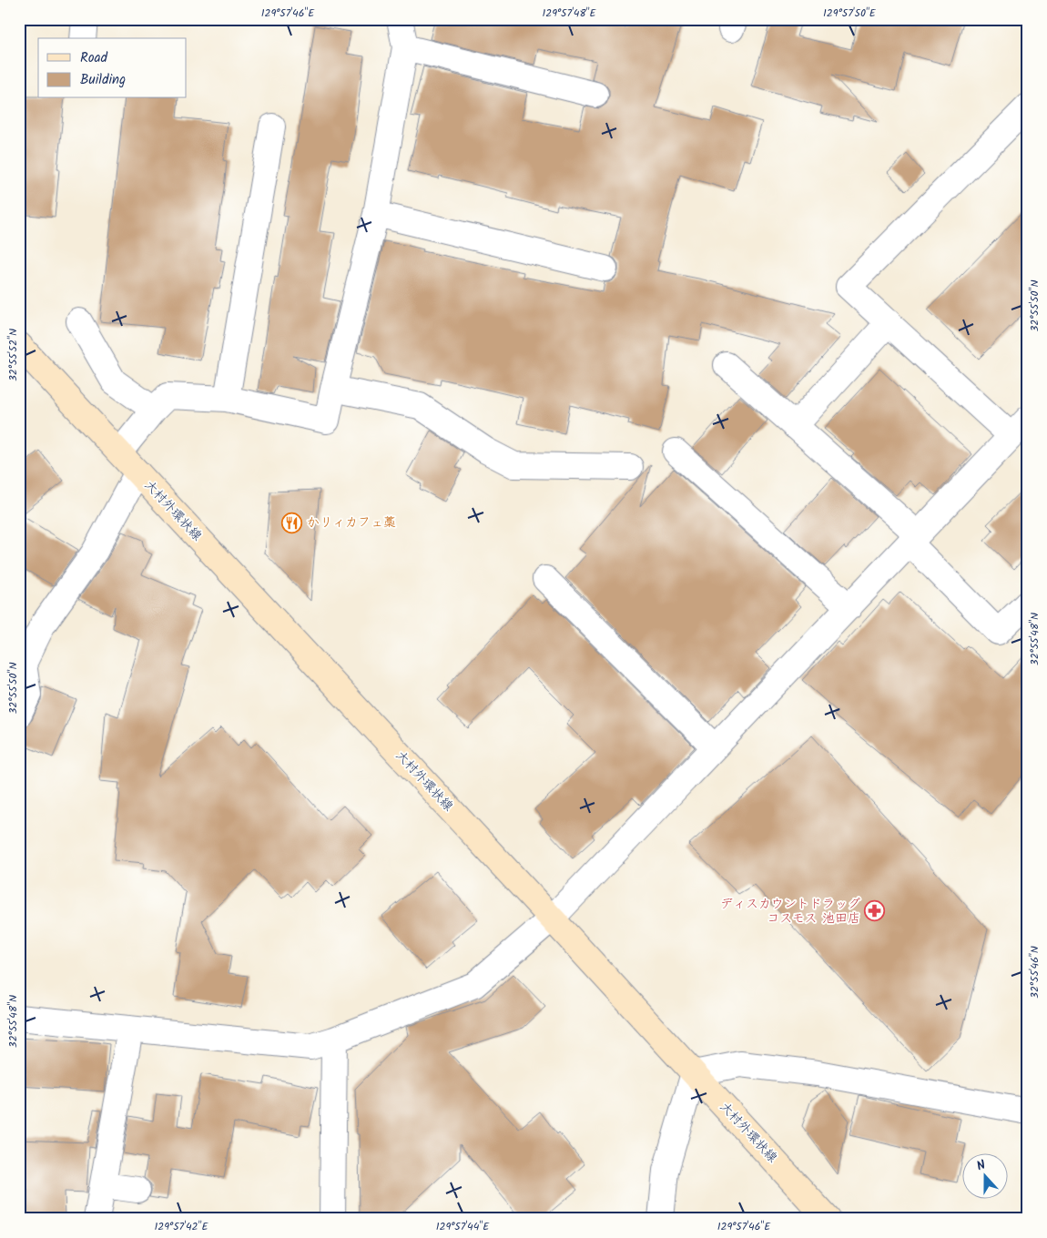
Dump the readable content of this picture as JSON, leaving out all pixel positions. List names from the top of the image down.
{
  "streets": {
    "main road": ["大村外環状線"]
  },
  "places": {
    "restaurant": ["かリィカフェ藁"],
    "pharmacy": ["ディスカウントドラッグ コスモス 池田店"]
  },
  "legend": ["Road", "Building"],
  "north": "top",
  "coordinates": [
    "129°57'46\"E",
    "129°57'48\"E",
    "129°57'50\"E",
    "32°55'50\"N",
    "32°55'52\"N",
    "32°55'48\"N",
    "32°55'46\"N",
    "129°57'42\"E",
    "129°57'44\"E"
  ]
}
